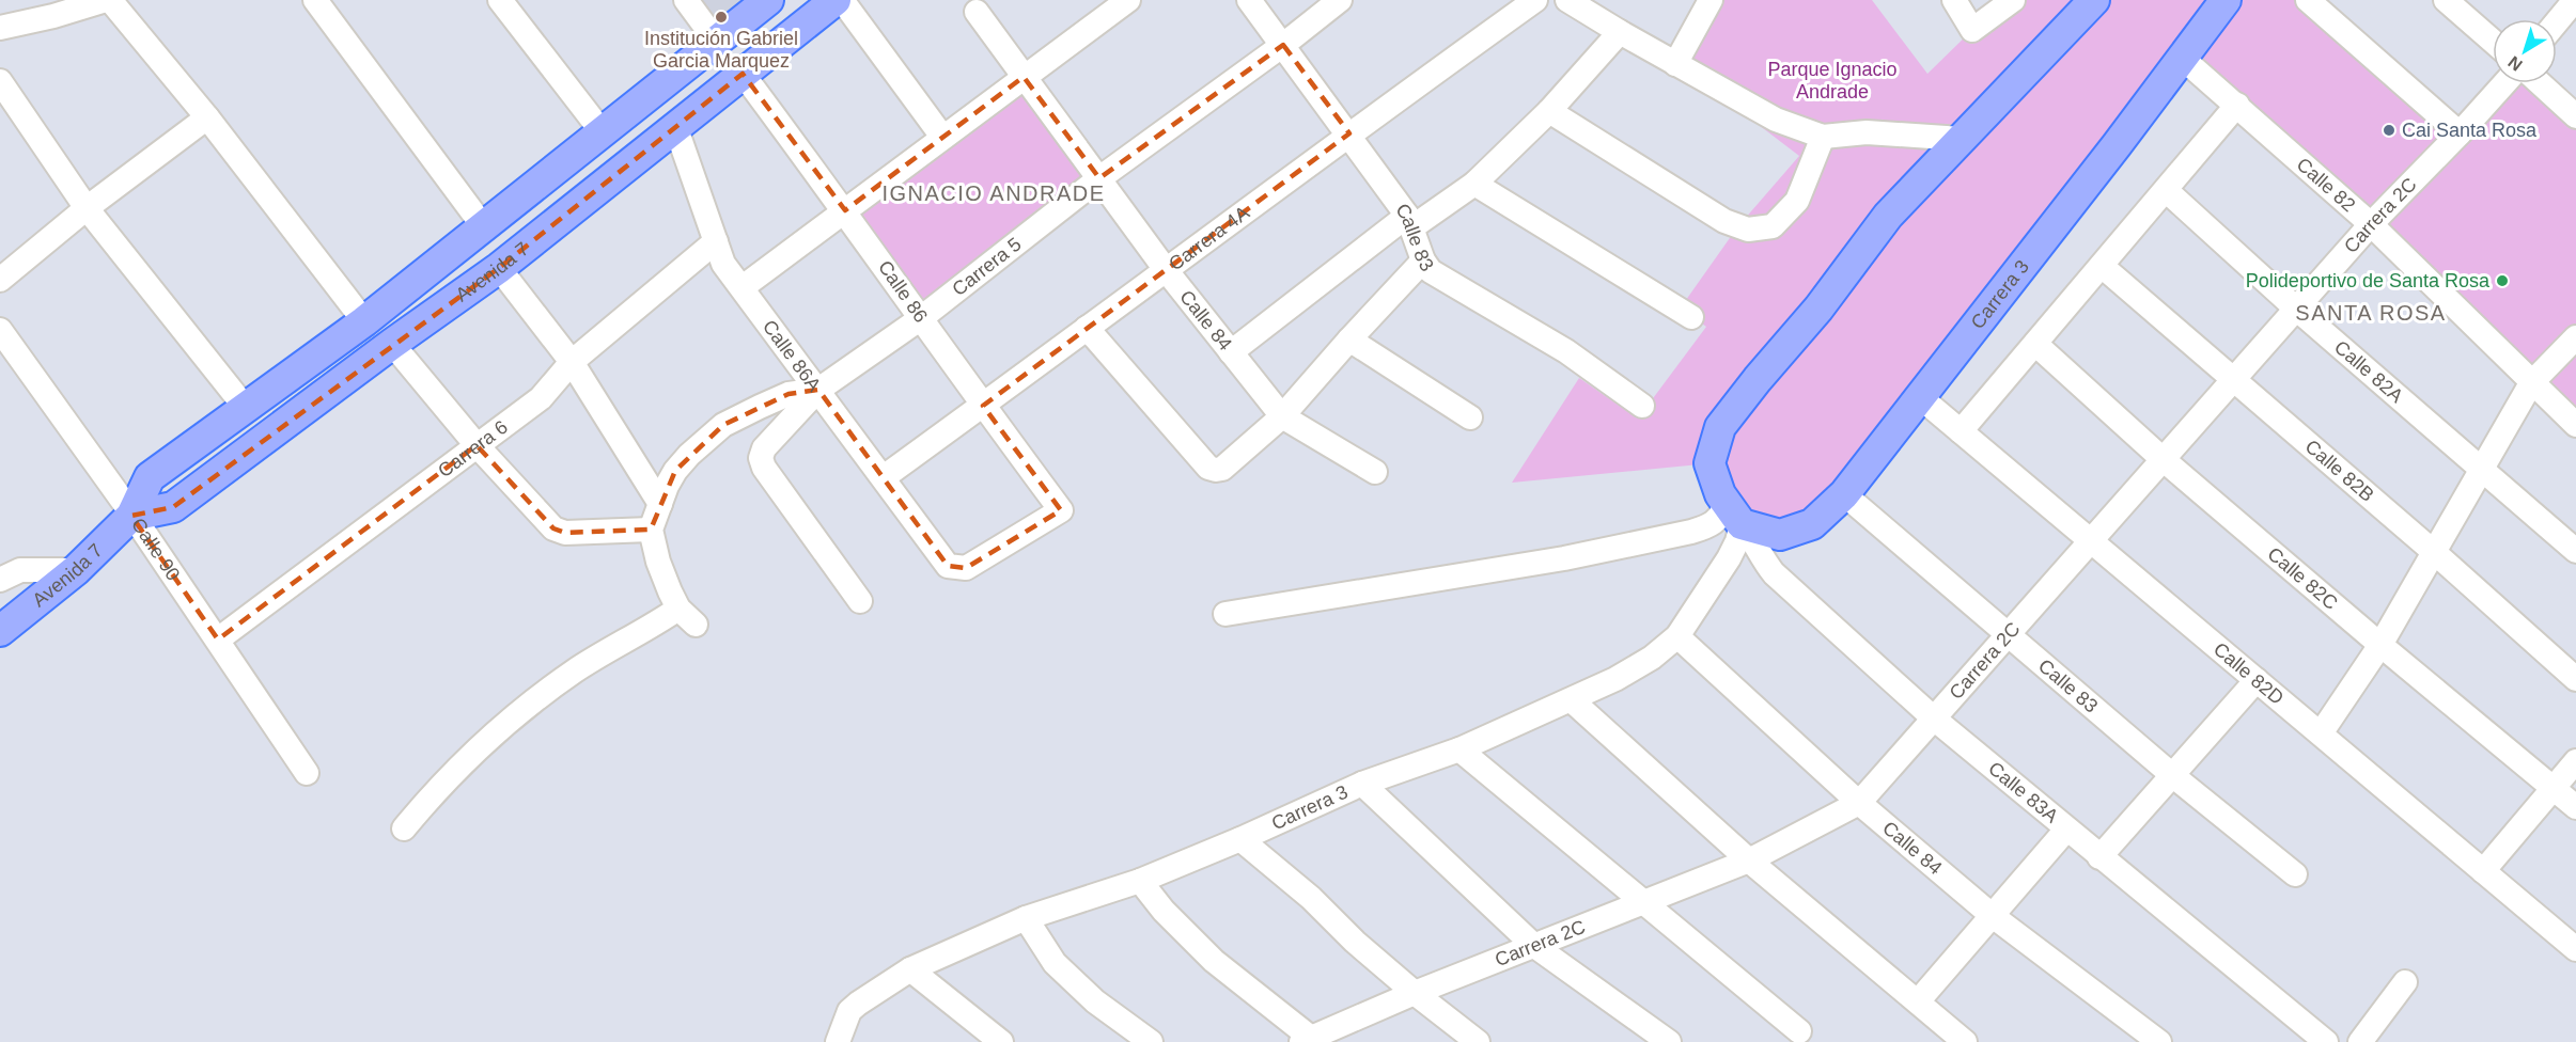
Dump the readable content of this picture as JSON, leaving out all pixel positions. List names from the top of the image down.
{
  "streets": {
    "main road": ["Avenida 7", "Carrera 3"],
    "street": [
      "Calle 82",
      "Carrera 2C",
      "Calle 83",
      "Carrera 4A",
      "Carrera 5",
      "Calle 86",
      "Calle 84",
      "Calle 86A",
      "Calle 82A",
      "Carrera 6",
      "Calle 82B",
      "Calle 90",
      "Calle 82C",
      "Calle 82D",
      "Calle 83A"
    ]
  },
  "crossings": [
    ["Calle 82", "Carrera 2C"],
    ["Calle 82", "Carrera 3"],
    ["Carrera 2C", "Calle 83"],
    ["Carrera 2C", "Calle 84"],
    ["Carrera 2C", "Calle 82A"],
    ["Carrera 2C", "Calle 82B"],
    ["Carrera 2C", "Calle 82C"],
    ["Carrera 2C", "Calle 82D"],
    ["Carrera 2C", "Calle 83A"],
    ["Calle 83", "Carrera 4A"],
    ["Calle 83", "Carrera 5"],
    ["Calle 83", "Carrera 3"],
    ["Carrera 4A", "Calle 86"],
    ["Carrera 4A", "Calle 84"],
    ["Carrera 4A", "Calle 86A"],
    ["Carrera 5", "Calle 86"],
    ["Carrera 5", "Calle 84"],
    ["Carrera 5", "Calle 86A"],
    ["Avenida 7", "Calle 86"],
    ["Avenida 7", "Calle 86A"],
    ["Avenida 7", "Calle 90"],
    ["Calle 86", "Calle 86A"],
    ["Carrera 3", "Calle 84"],
    ["Carrera 3", "Calle 82D"],
    ["Carrera 3", "Calle 83A"],
    ["Calle 86A", "Carrera 6"],
    ["Carrera 6", "Calle 90"]
  ],
  "districts": ["IGNACIO ANDRADE", "SANTA ROSA"],
  "parks": ["Parque Ignacio Andrade"],
  "places": ["Institución Gabriel Garcia Marquez", "Cai Santa Rosa", "Polideportivo de Santa Rosa"],
  "north": "bottom left"
}
